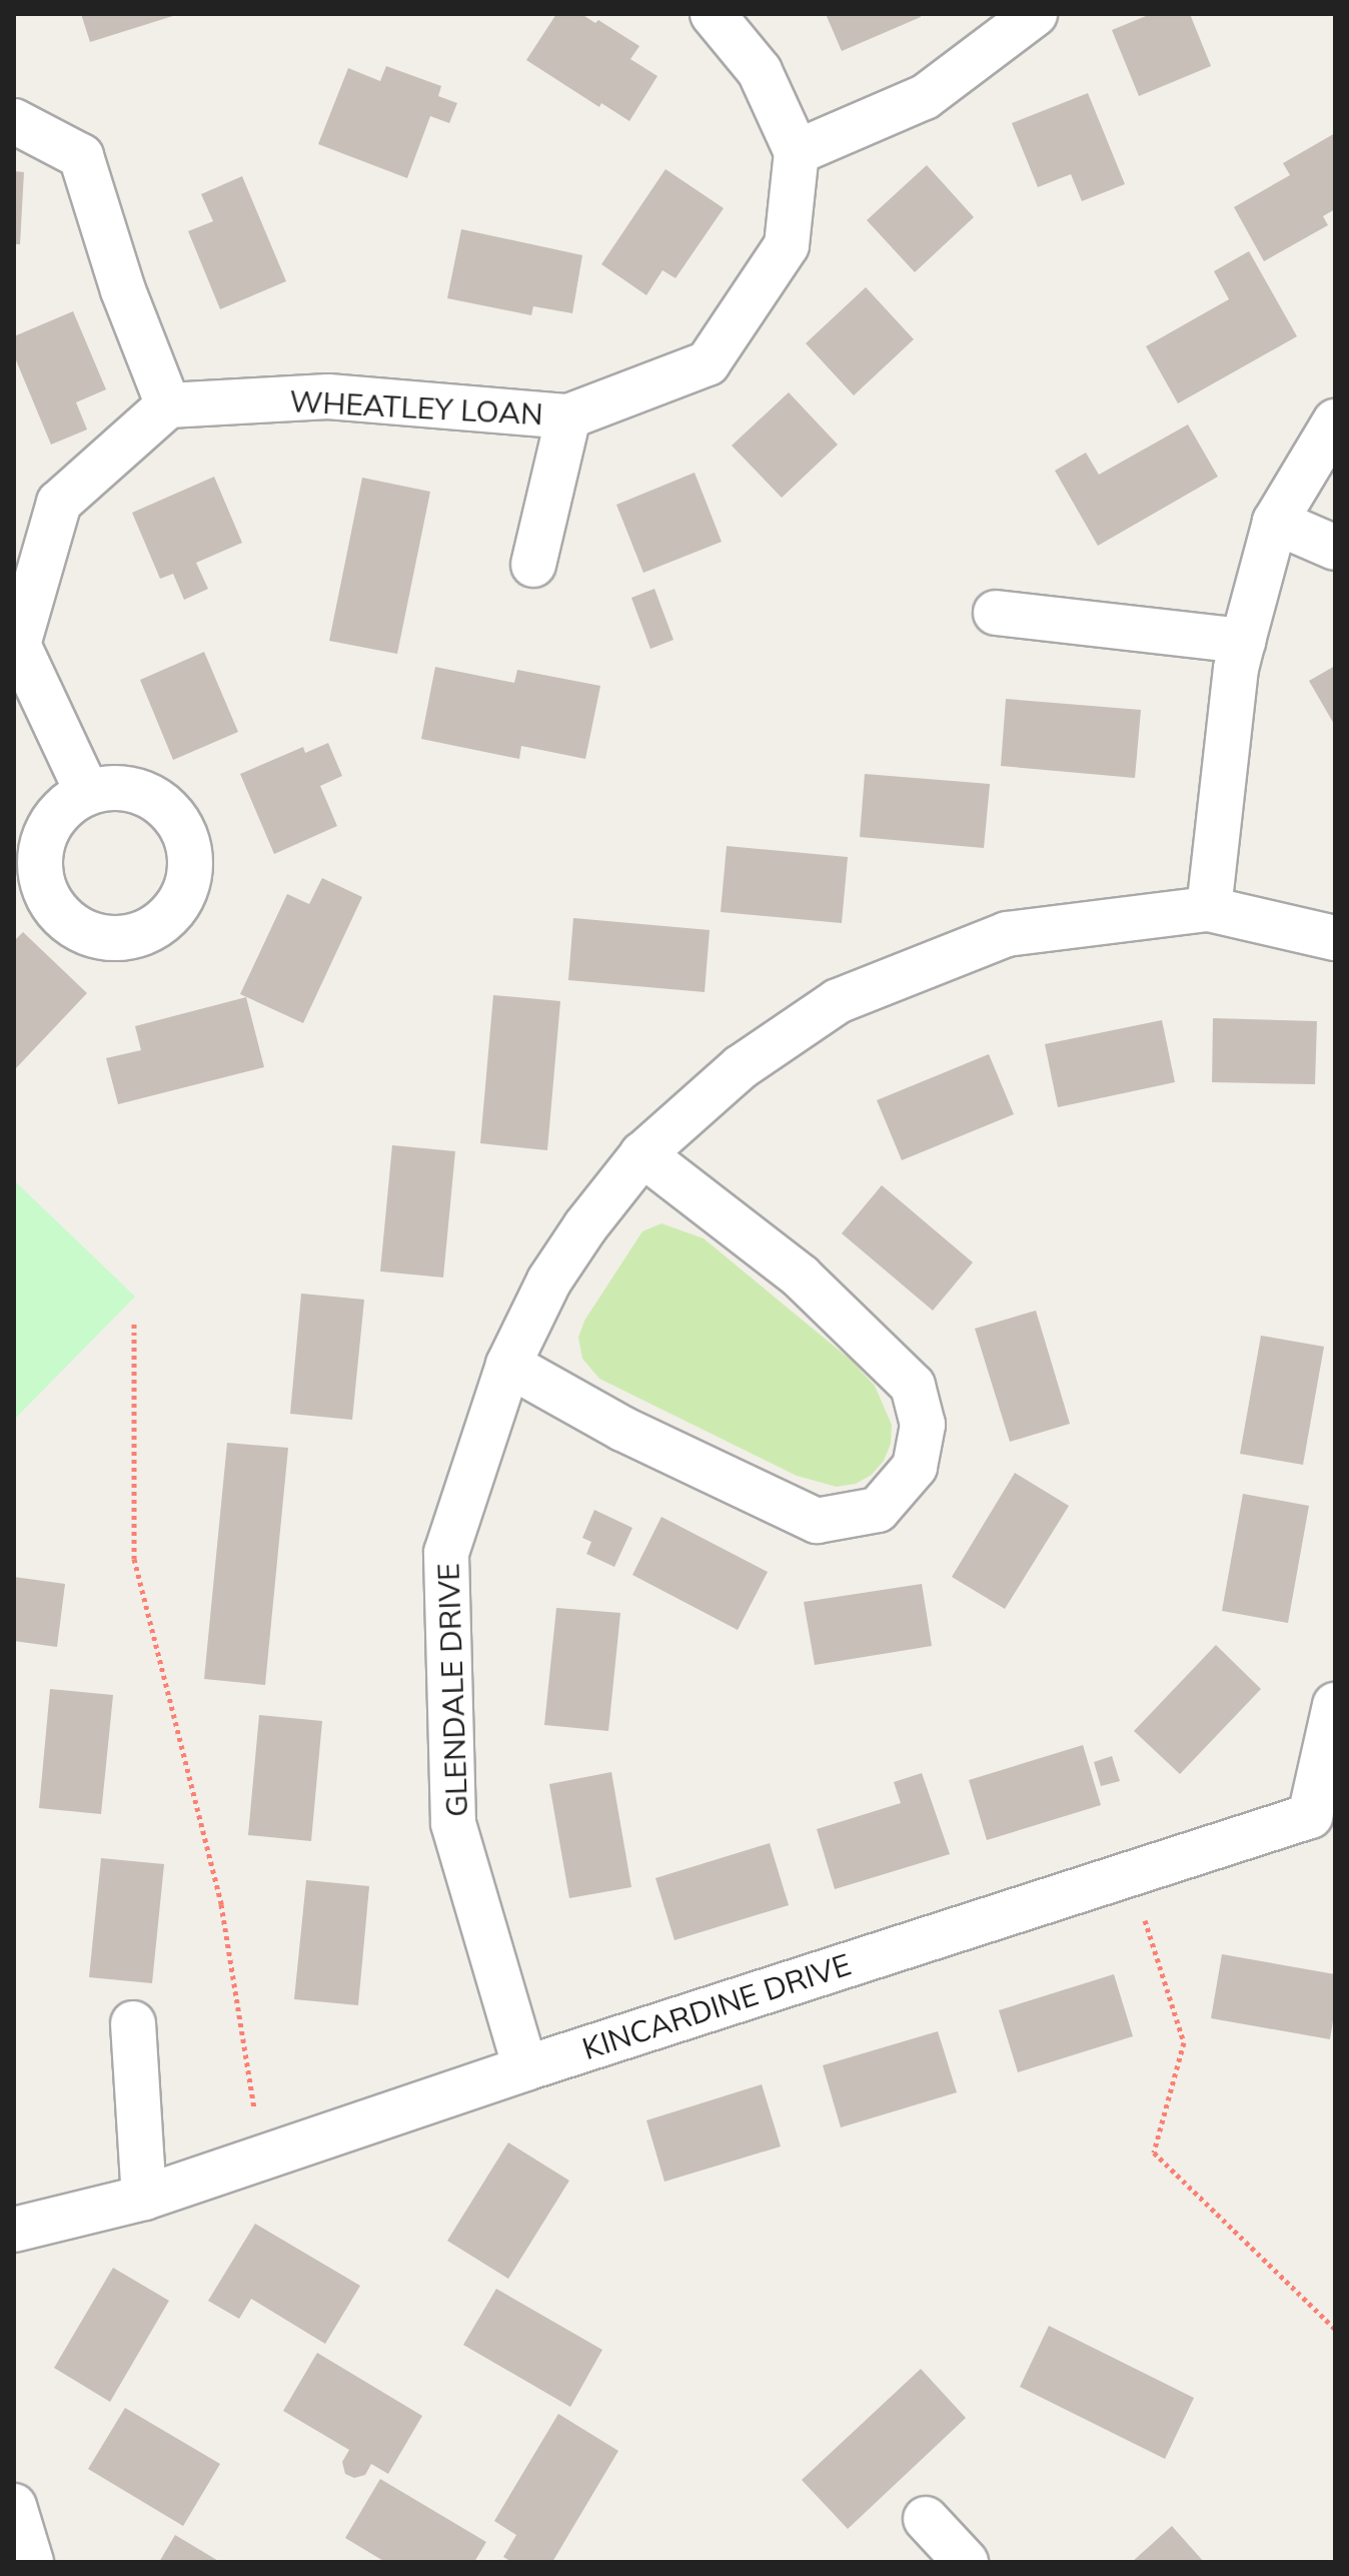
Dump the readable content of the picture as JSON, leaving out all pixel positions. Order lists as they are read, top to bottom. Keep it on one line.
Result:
{"streets":{"street":["WHEATLEY LOAN","GLENDALE DRIVE","KINCARDINE DRIVE"]},"crossings":[["GLENDALE DRIVE","KINCARDINE DRIVE"]]}
